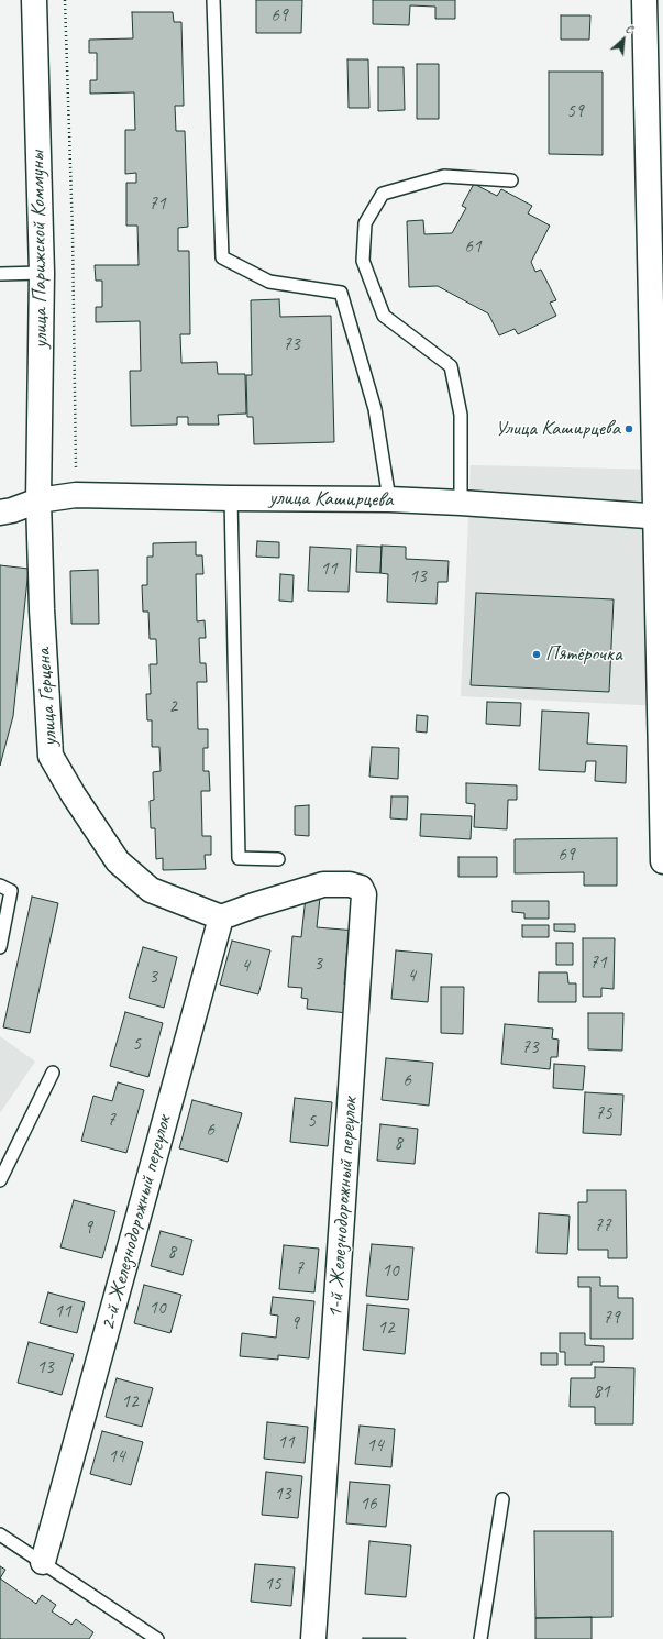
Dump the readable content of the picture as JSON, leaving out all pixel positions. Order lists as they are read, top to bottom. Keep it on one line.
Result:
{"streets":{"street":["улица Парижской Коммуны","улица Каширцева","улица Герцена","1-й Железнодорожный переулок","2-й Железнодорожный переулок"]},"crossings":[["улица Парижской Коммуны","улица Каширцева"],["улица Парижской Коммуны","улица Герцена"],["улица Каширцева","улица Герцена"],["улица Герцена","1-й Железнодорожный переулок"],["улица Герцена","2-й Железнодорожный переулок"],["1-й Железнодорожный переулок","2-й Железнодорожный переулок"]],"places":["Улица Каширцева","Пятёрочка"],"house_numbers":["69","59","71","61","73","11","13","2","69","71","3","4","4","3","5","73","6","75","7","5","6","8","77","9","8","7","10","10","11","79","9","12","13","81","12","11","14","14","13","16","15"],"north":"top right"}
